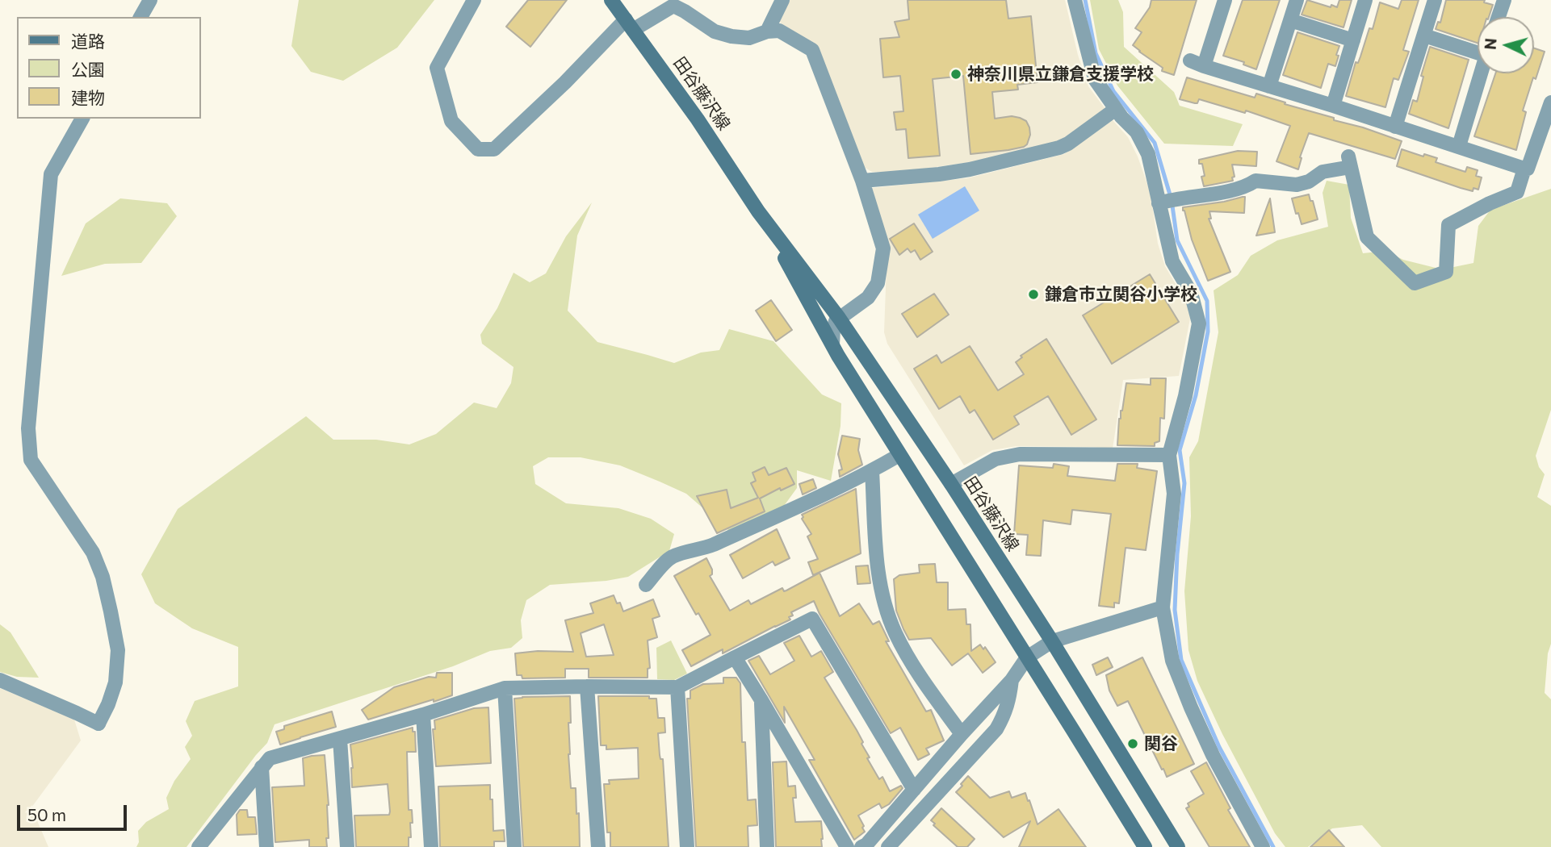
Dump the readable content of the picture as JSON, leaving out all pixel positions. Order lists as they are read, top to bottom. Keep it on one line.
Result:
{"streets":{"main road":["田谷藤沢線"]},"places":["神奈川県立鎌倉支援学校","鎌倉市立関谷小学校","関谷"],"legend":["道路","公園","建物"],"scale_bar":"50 m","north":"left"}
